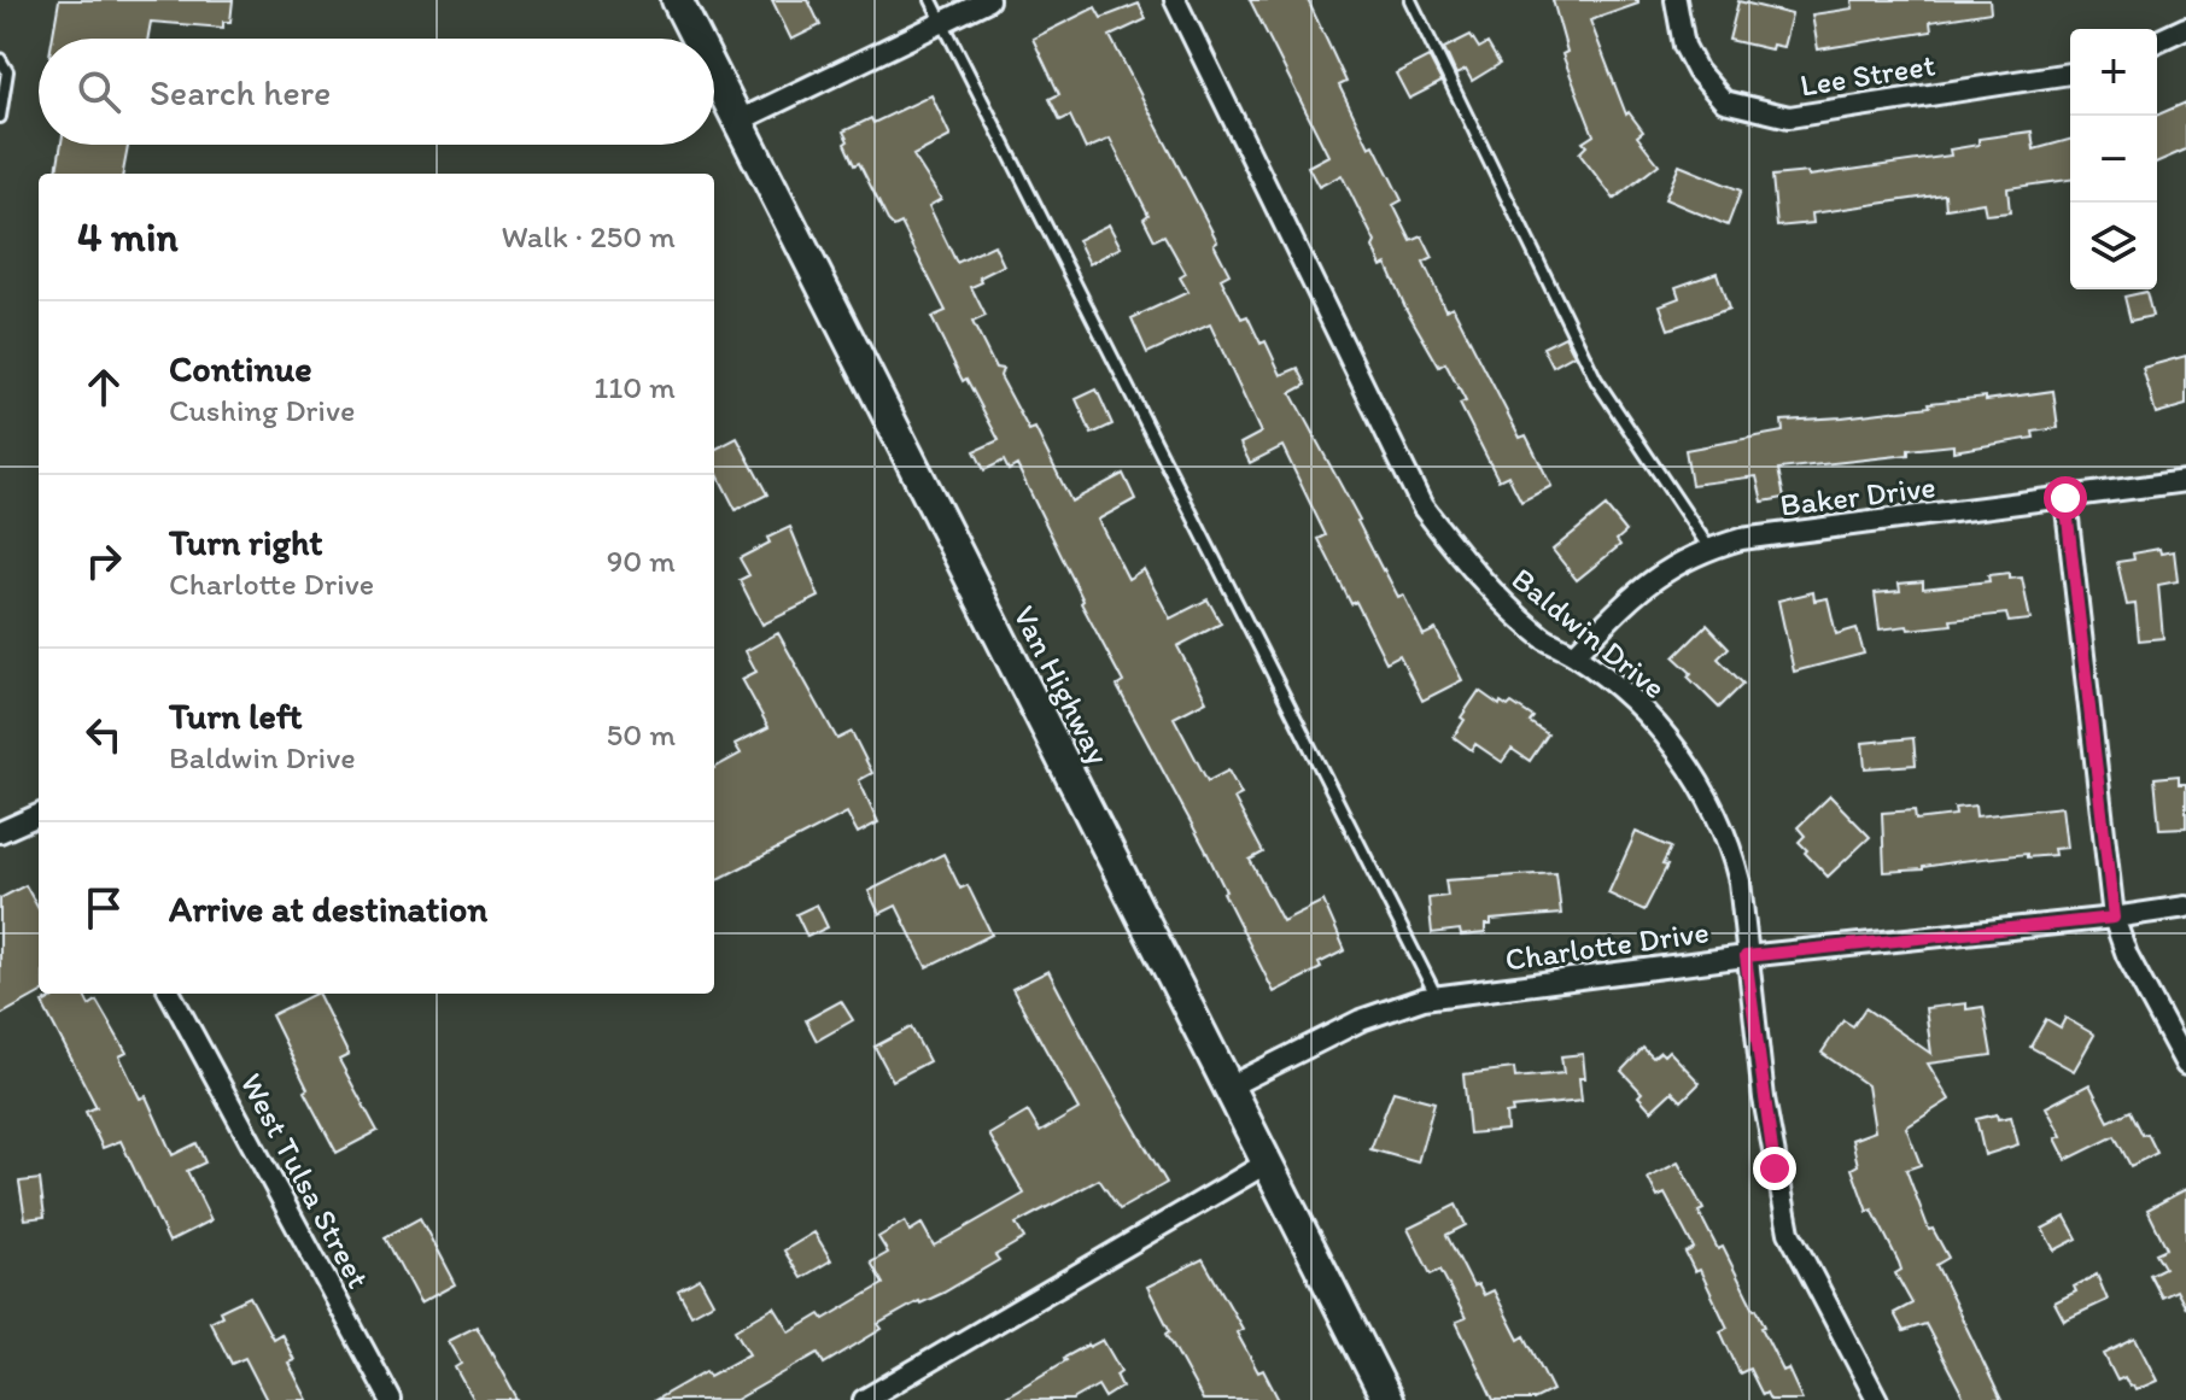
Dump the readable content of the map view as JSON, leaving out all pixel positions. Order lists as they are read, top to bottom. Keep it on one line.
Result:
{"streets":{"main road":["Van Highway"],"street":["Lee Street","Baker Drive","Baldwin Drive","Charlotte Drive","West Tulsa Street"]},"crossings":[["Baker Drive","Baldwin Drive"],["Baldwin Drive","Charlotte Drive"],["Van Highway","Charlotte Drive"]],"page":{"map_buttons":["+","−"],"search":"Search here","heading":["4 min","Walk · 250 m"],"list":[["Continue","Cushing Drive","110 m"],["Turn right","Charlotte Drive","90 m"],["Turn left","Baldwin Drive","50 m"],"Arrive at destination"]}}
